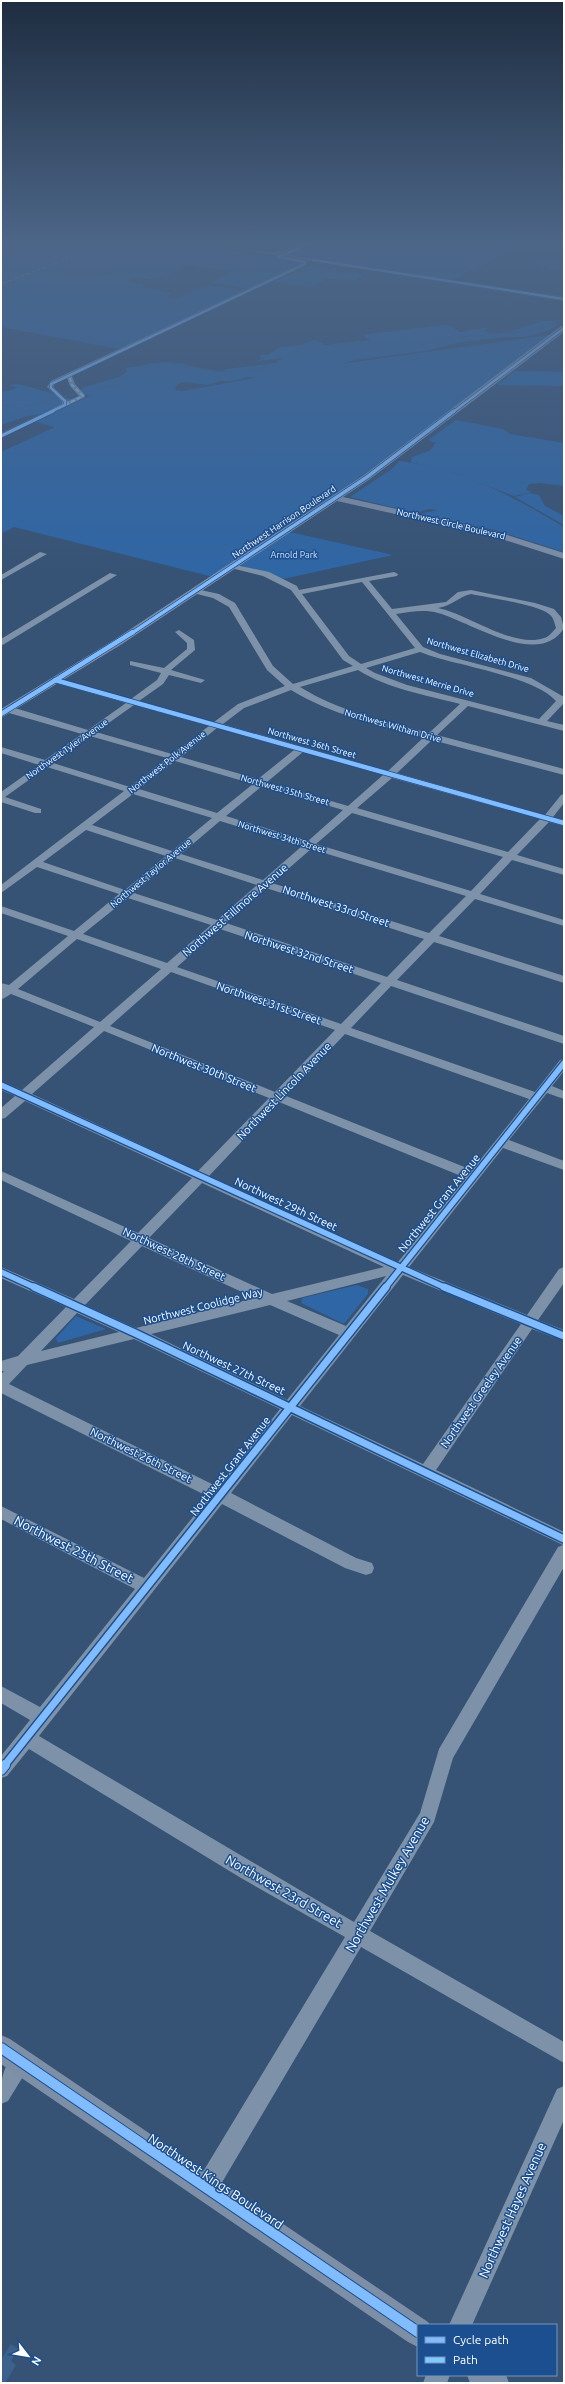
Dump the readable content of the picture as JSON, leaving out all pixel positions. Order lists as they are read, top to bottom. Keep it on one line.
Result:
{"streets":{"main road":["Northwest Harrison Boulevard","Northwest Circle Boulevard","Northwest Kings Boulevard"],"street":["Northwest Elizabeth Drive","Northwest Merrie Drive","Northwest Witham Drive","Northwest 36th Street","Northwest Tyler Avenue","Northwest Polk Avenue","Northwest 35th Street","Northwest 34th Street","Northwest Taylor Avenue","Northwest 33rd Street","Northwest Fillmore Avenue","Northwest 32nd Street","Northwest 31st Street","Northwest 30th Street","Northwest Lincoln Avenue","Northwest Grant Avenue","Northwest 29th Street","Northwest 28th Street","Northwest Coolidge Way","Northwest 27th Street","Northwest Greeley Avenue","Northwest 26th Street","Northwest 25th Street","Northwest Mulkey Avenue","Northwest 23rd Street","Northwest Hayes Avenue"]},"crossings":[["Northwest Harrison Boulevard","Northwest Circle Boulevard"],["Northwest Harrison Boulevard","Northwest Merrie Drive"],["Northwest Harrison Boulevard","Northwest Witham Drive"],["Northwest Harrison Boulevard","Northwest 36th Street"],["Northwest Harrison Boulevard","Northwest 35th Street"],["Northwest Elizabeth Drive","Northwest Merrie Drive"],["Northwest Elizabeth Drive","Northwest Polk Avenue"],["Northwest Merrie Drive","Northwest Polk Avenue"],["Northwest Merrie Drive","Northwest Fillmore Avenue"],["Northwest Witham Drive","Northwest Polk Avenue"],["Northwest Witham Drive","Northwest Fillmore Avenue"],["Northwest 36th Street","Northwest Tyler Avenue"],["Northwest 36th Street","Northwest Polk Avenue"],["Northwest 36th Street","Northwest Taylor Avenue"],["Northwest 36th Street","Northwest Fillmore Avenue"],["Northwest 36th Street","Northwest Lincoln Avenue"],["Northwest Tyler Avenue","Northwest 35th Street"],["Northwest Tyler Avenue","Northwest 34th Street"],["Northwest Polk Avenue","Northwest 35th Street"],["Northwest Polk Avenue","Northwest 34th Street"],["Northwest Polk Avenue","Northwest 33rd Street"],["Northwest Polk Avenue","Northwest 32nd Street"],["Northwest 35th Street","Northwest Taylor Avenue"],["Northwest 35th Street","Northwest Fillmore Avenue"],["Northwest 35th Street","Northwest Lincoln Avenue"],["Northwest 34th Street","Northwest Taylor Avenue"],["Northwest 34th Street","Northwest Fillmore Avenue"],["Northwest 34th Street","Northwest Lincoln Avenue"],["Northwest Taylor Avenue","Northwest 33rd Street"],["Northwest Taylor Avenue","Northwest 32nd Street"],["Northwest Taylor Avenue","Northwest 31st Street"],["Northwest Taylor Avenue","Northwest 30th Street"],["Northwest 33rd Street","Northwest Fillmore Avenue"],["Northwest 33rd Street","Northwest Lincoln Avenue"],["Northwest Fillmore Avenue","Northwest 32nd Street"],["Northwest Fillmore Avenue","Northwest 31st Street"],["Northwest Fillmore Avenue","Northwest 30th Street"],["Northwest Fillmore Avenue","Northwest 29th Street"],["Northwest 32nd Street","Northwest Lincoln Avenue"],["Northwest 31st Street","Northwest Lincoln Avenue"],["Northwest 31st Street","Northwest Grant Avenue"],["Northwest 30th Street","Northwest Lincoln Avenue"],["Northwest 30th Street","Northwest Grant Avenue"],["Northwest Lincoln Avenue","Northwest 29th Street"],["Northwest Lincoln Avenue","Northwest 28th Street"],["Northwest Lincoln Avenue","Northwest Coolidge Way"],["Northwest Lincoln Avenue","Northwest 27th Street"],["Northwest Lincoln Avenue","Northwest 26th Street"],["Northwest Grant Avenue","Northwest 29th Street"],["Northwest Grant Avenue","Northwest 28th Street"],["Northwest Grant Avenue","Northwest Coolidge Way"],["Northwest Grant Avenue","Northwest 27th Street"],["Northwest Grant Avenue","Northwest 26th Street"],["Northwest Grant Avenue","Northwest 25th Street"],["Northwest Grant Avenue","Northwest 23rd Street"],["Northwest 29th Street","Northwest Coolidge Way"],["Northwest 29th Street","Northwest Greeley Avenue"],["Northwest 28th Street","Northwest Coolidge Way"],["Northwest Coolidge Way","Northwest 27th Street"],["Northwest 27th Street","Northwest Greeley Avenue"],["Northwest Mulkey Avenue","Northwest 23rd Street"],["Northwest Mulkey Avenue","Northwest Kings Boulevard"]],"parks":["Arnold Park"],"legend":["Cycle path","Path"],"north":"bottom right"}
